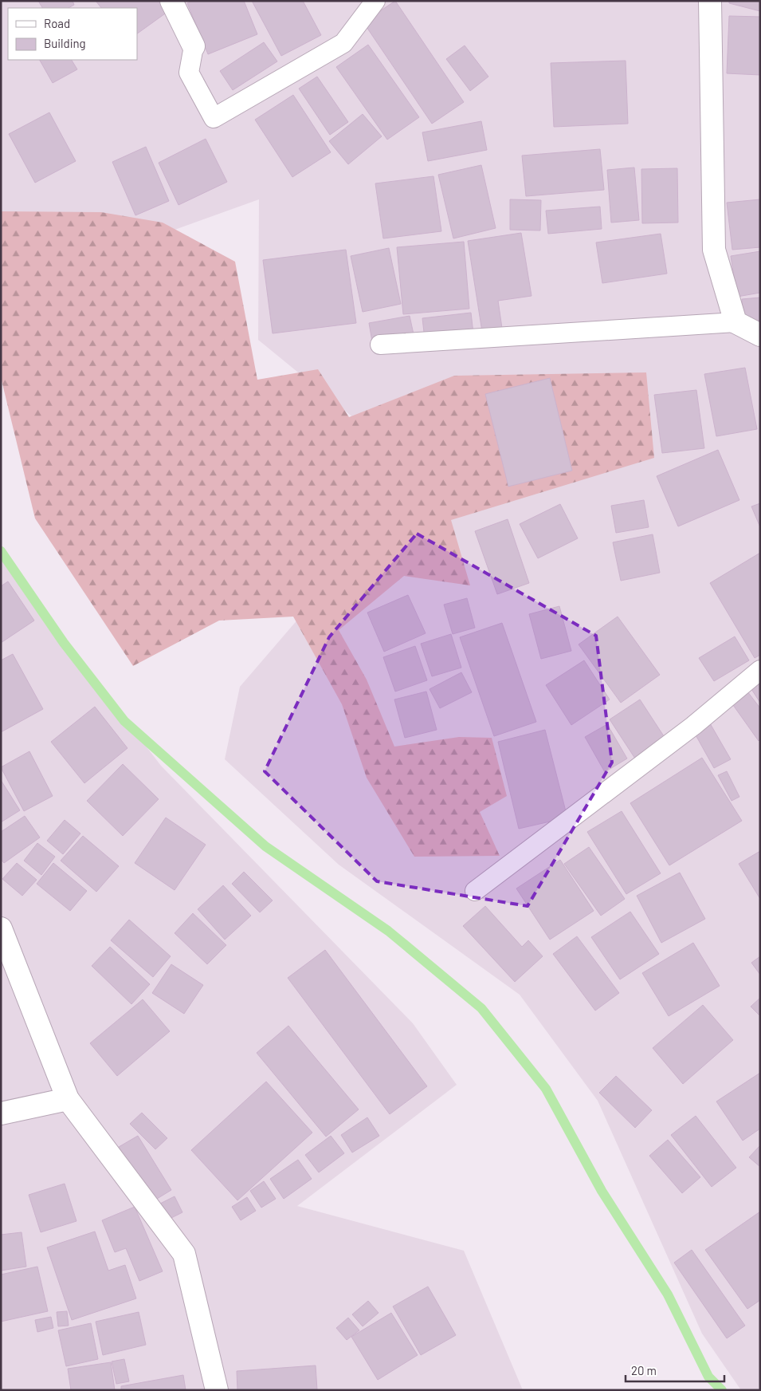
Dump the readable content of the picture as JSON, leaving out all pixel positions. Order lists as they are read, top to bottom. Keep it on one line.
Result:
{"legend":["Road","Building"],"scale_bar":"20 m"}
